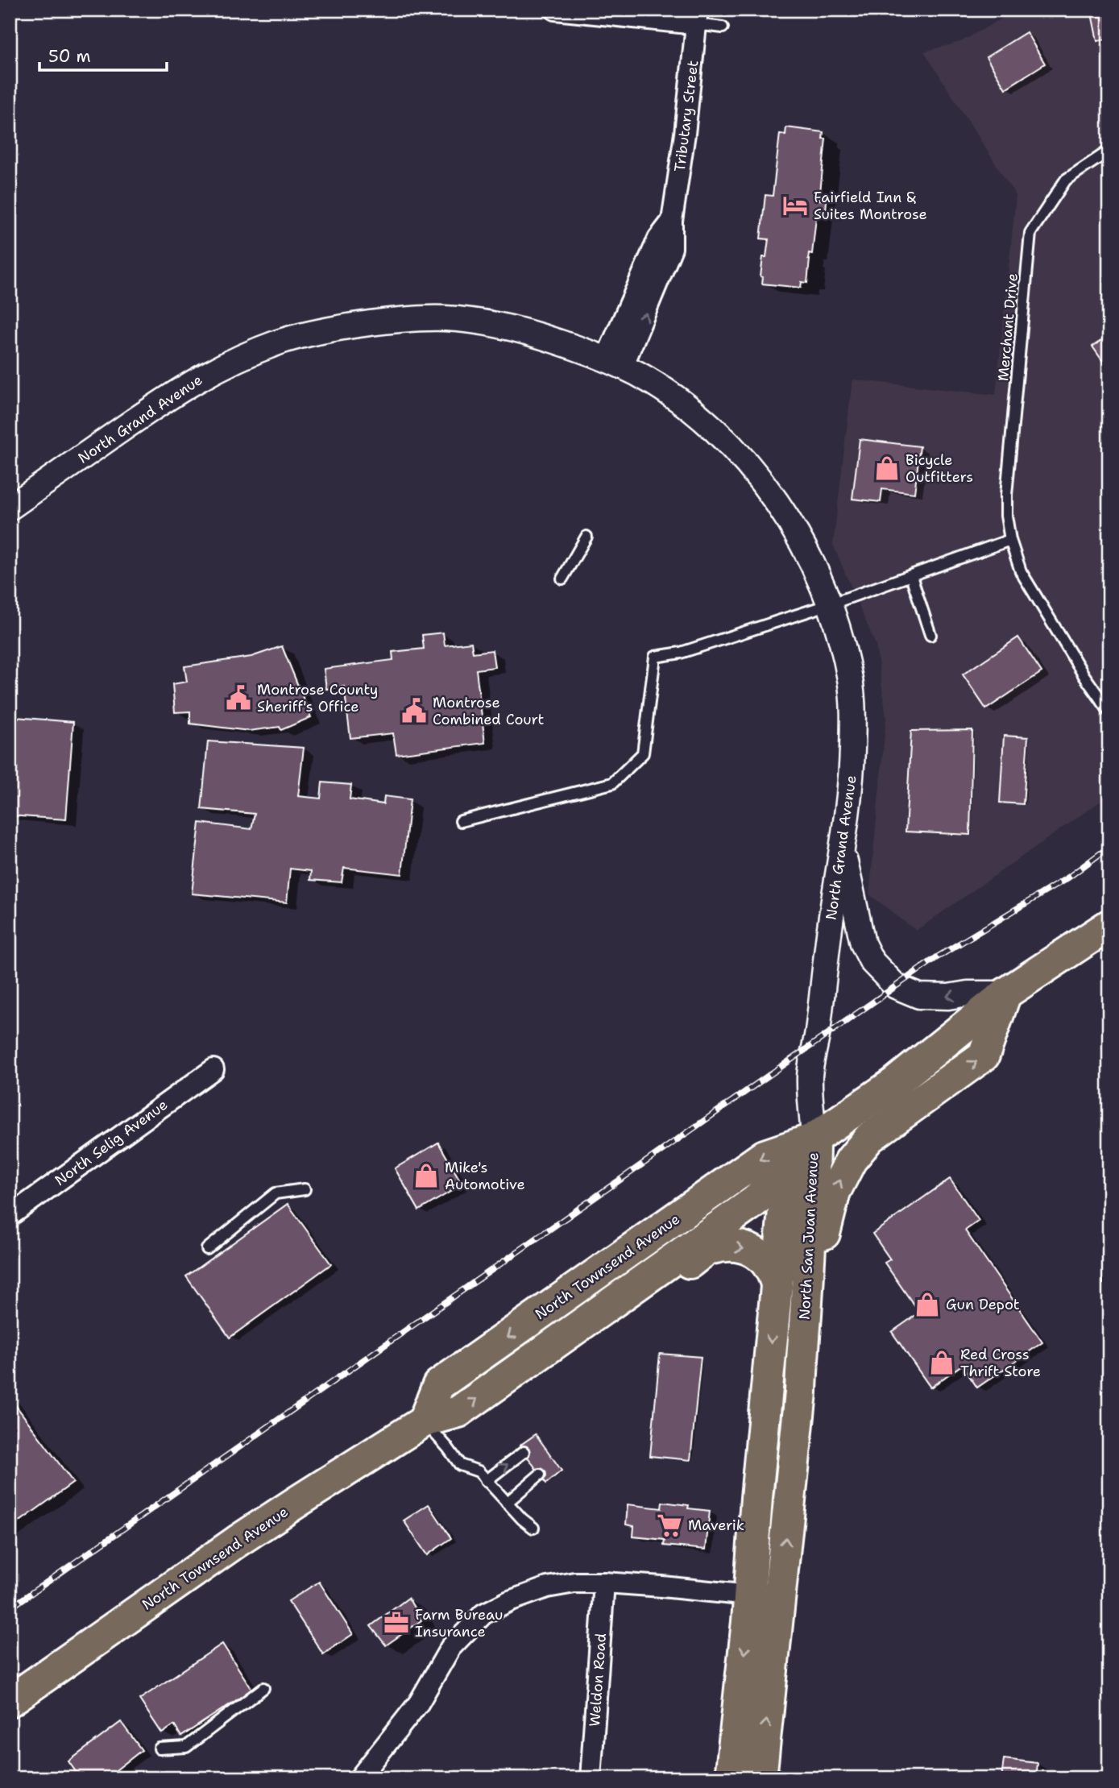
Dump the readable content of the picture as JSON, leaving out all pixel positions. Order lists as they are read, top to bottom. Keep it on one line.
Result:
{"streets":{"highway":["North San Juan Avenue","North Townsend Avenue"],"street":["Tributary Street","North Grand Avenue","North Selig Avenue","Weldon Road"],"lane":["Merchant Drive"]},"crossings":[["Tributary Street","North Grand Avenue"],["North Grand Avenue","North San Juan Avenue"],["North Grand Avenue","North Townsend Avenue"],["North San Juan Avenue","North Townsend Avenue"]],"places":{"hotel":["Fairfield Inn & Suites Montrose"],"shop":["Bicycle Outfitters","Mike's Automotive","Gun Depot","Red Cross Thrift Store"],"public building":["Montrose County Sheriff's Office","Montrose Combined Court"],"supermarket":["Maverik"],"office":["Farm Bureau Insurance"]},"scale_bar":"50 m"}
